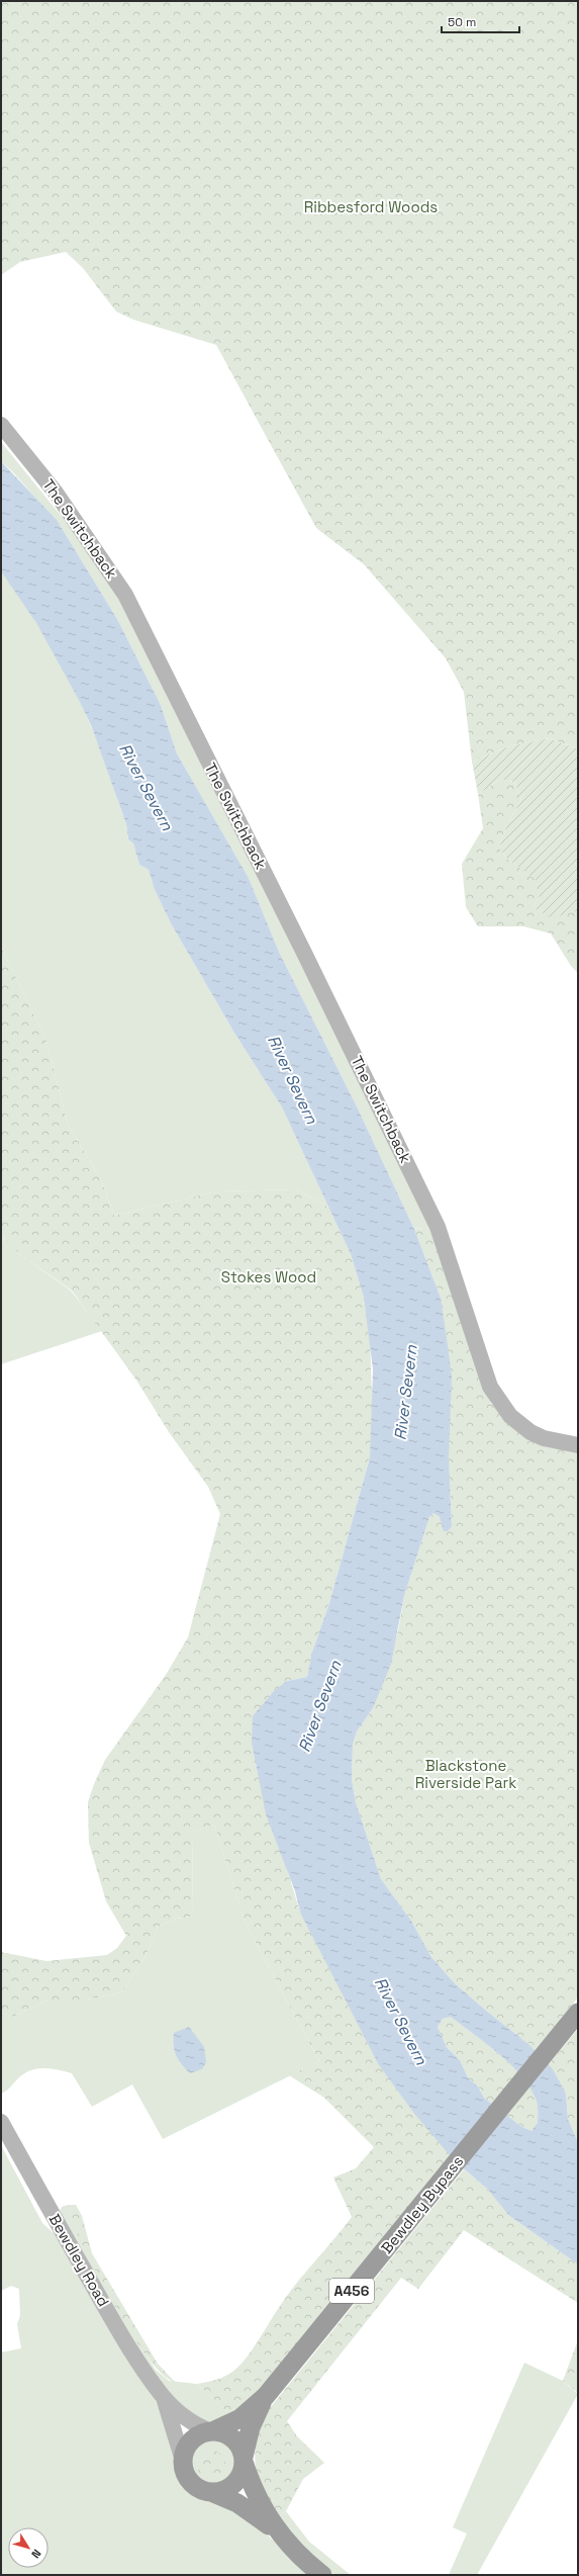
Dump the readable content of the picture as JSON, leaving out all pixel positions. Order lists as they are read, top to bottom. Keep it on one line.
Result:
{"streets":{"highway":["Bewdley Bypass","A456"],"main road":["The Switchback","Bewdley Road"]},"crossings":[["Bewdley Bypass","Bewdley Road"],["Bewdley Bypass","A456"],["Bewdley Road","A456"]],"water":["River Severn"],"parks":["Ribbesford Woods","Stokes Wood","Blackstone Riverside Park"],"scale_bar":"50 m","north":"bottom right"}
